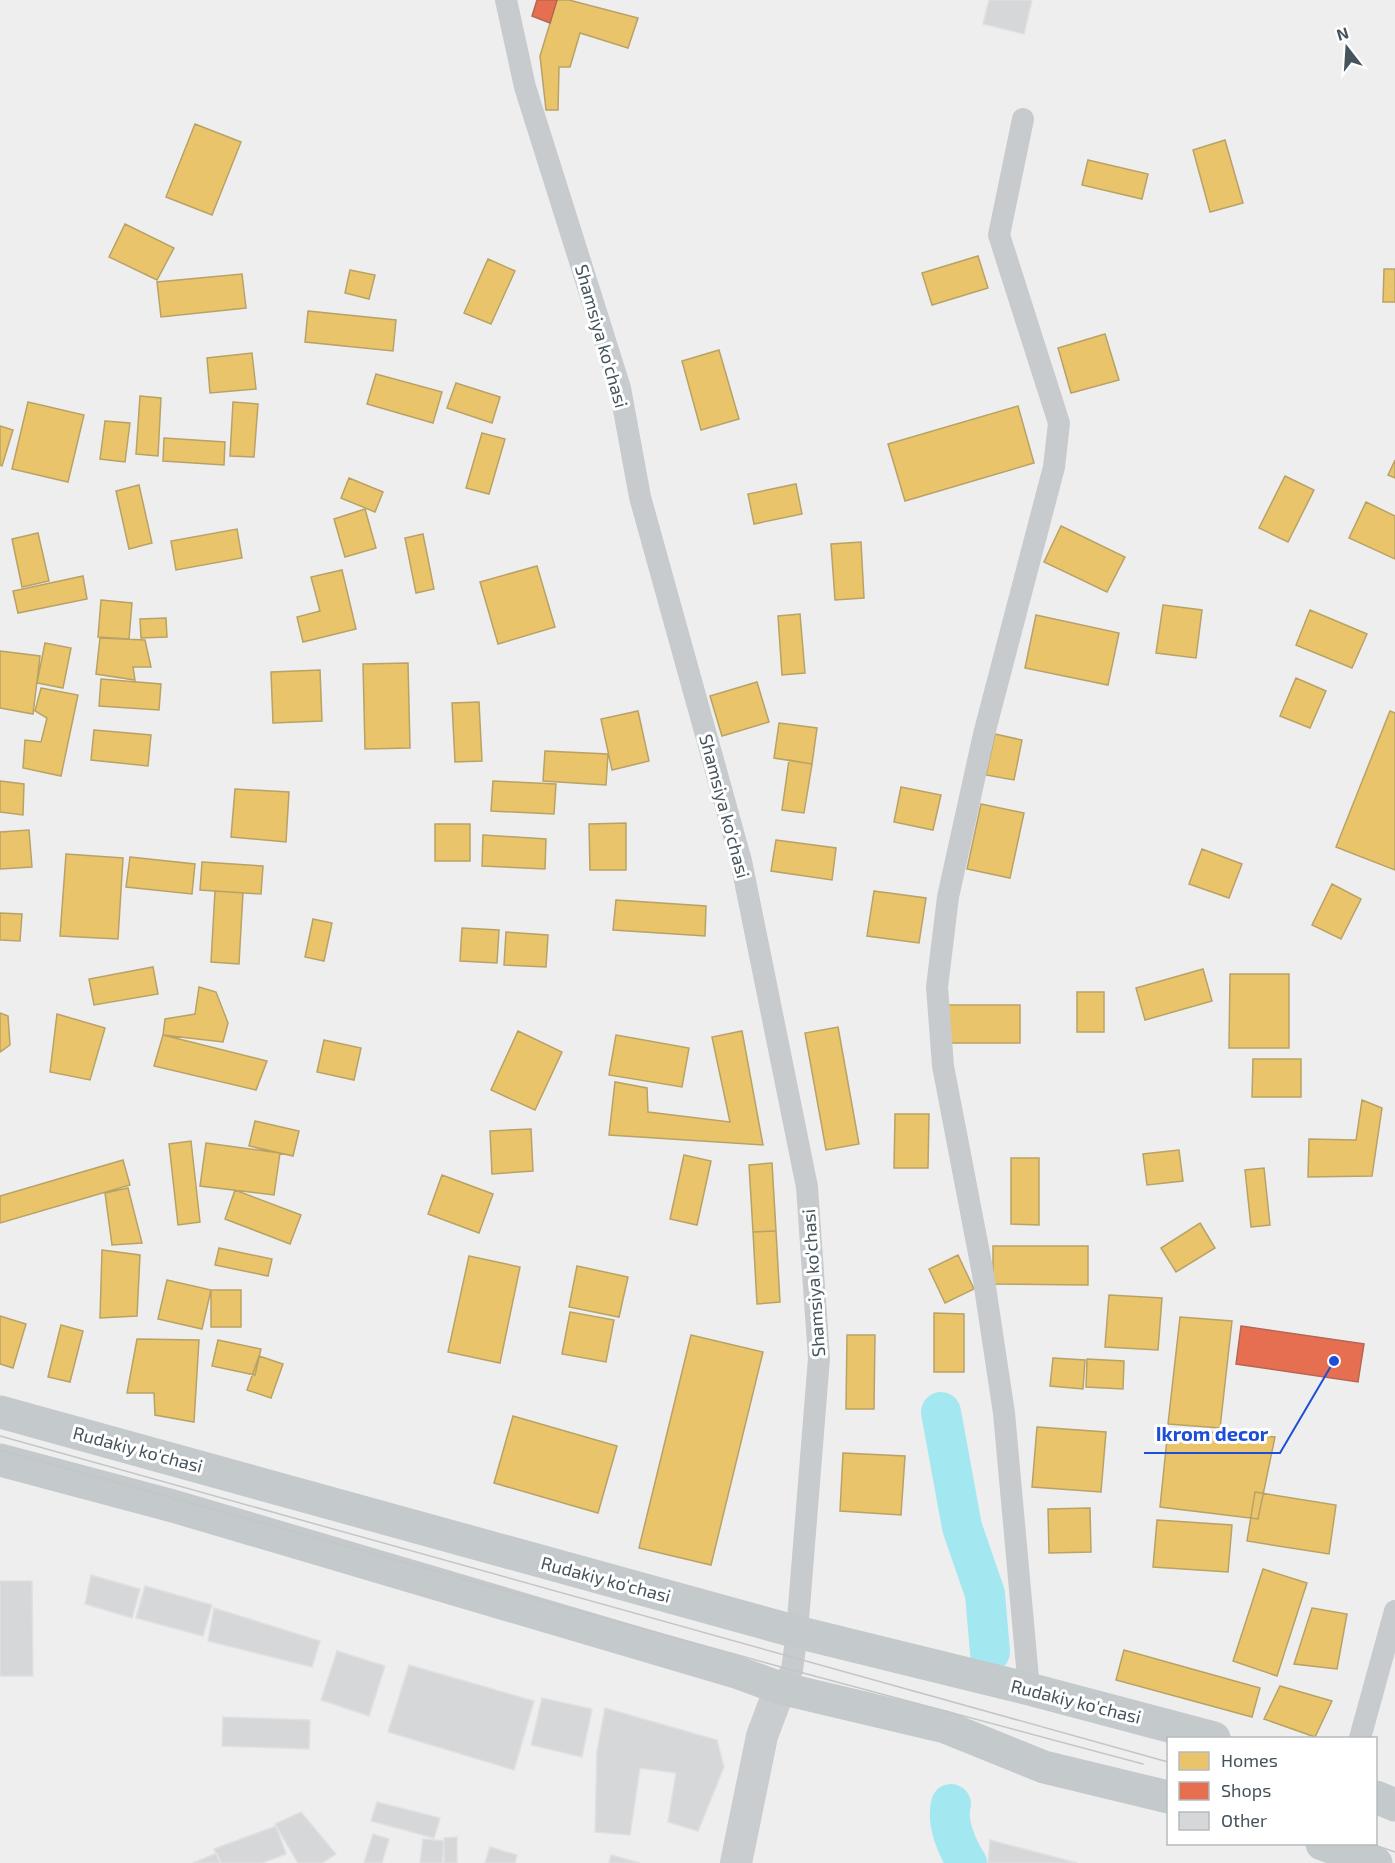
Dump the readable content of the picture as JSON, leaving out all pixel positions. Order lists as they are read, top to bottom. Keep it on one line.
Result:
{"streets":{"main road":["Rudakiy ko'chasi"],"street":["Shamsiya ko'chasi"]},"crossings":[["Shamsiya ko'chasi","Rudakiy ko'chasi"]],"places":["Ikrom decor"],"legend":["Homes","Shops","Other"],"north":"top"}
